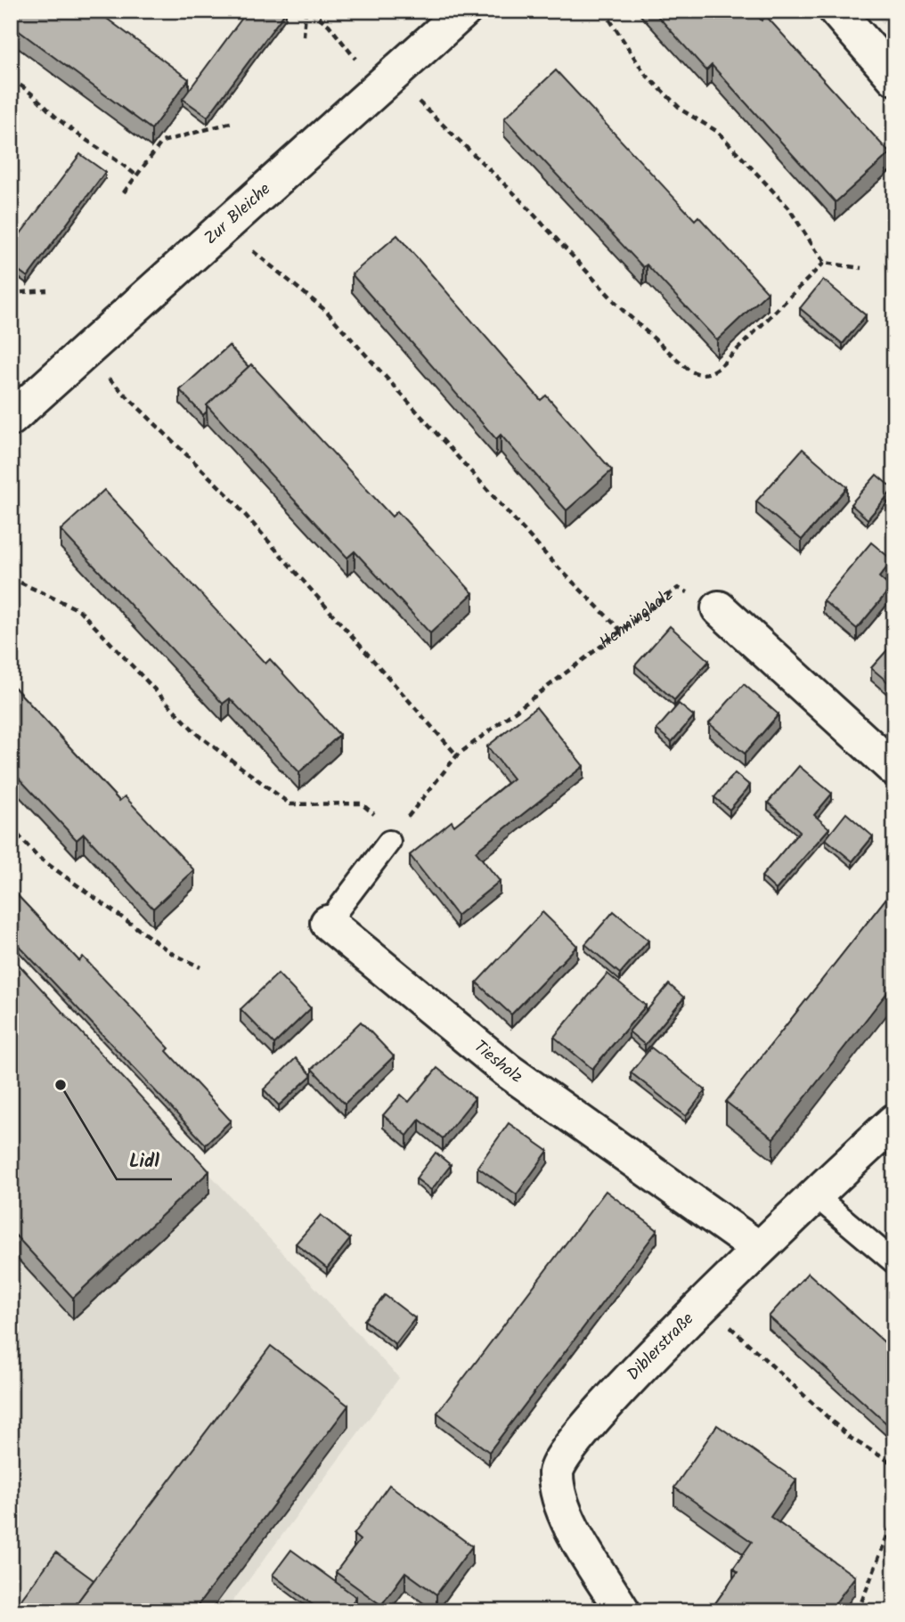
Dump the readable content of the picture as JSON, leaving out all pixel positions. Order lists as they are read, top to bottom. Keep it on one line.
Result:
{"streets":{"street":["Zur Bleiche","Tiesholz","Diblerstraße"],"path":["Henningholz"]},"crossings":[["Henningholz","Tiesholz"],["Tiesholz","Diblerstraße"]],"places":["Lidl"]}
